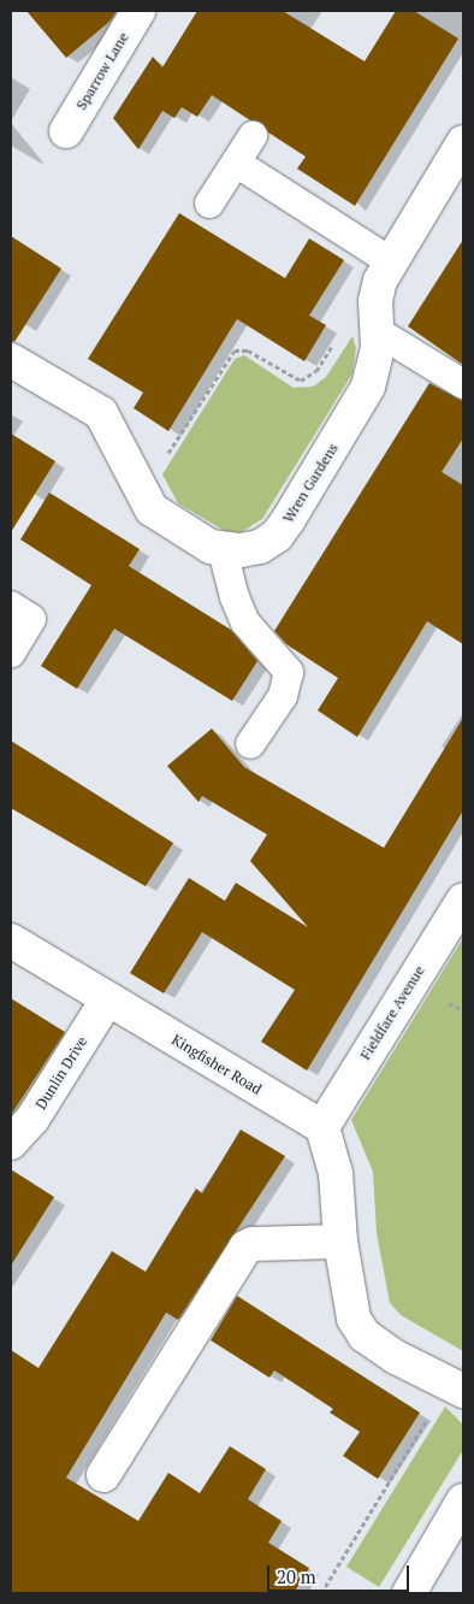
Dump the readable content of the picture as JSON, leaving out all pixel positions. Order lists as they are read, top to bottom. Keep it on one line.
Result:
{"streets":{"street":["Sparrow Lane","Wren Gardens","Fieldfare Avenue","Kingfisher Road","Dunlin Drive"]},"crossings":[["Fieldfare Avenue","Kingfisher Road"],["Kingfisher Road","Dunlin Drive"]],"scale_bar":"20 m"}
